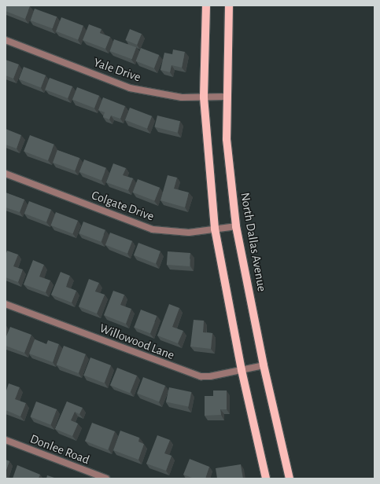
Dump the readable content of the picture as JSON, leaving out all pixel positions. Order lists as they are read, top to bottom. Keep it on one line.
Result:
{"streets":{"main road":["North Dallas Avenue"],"street":["Yale Drive","Colgate Drive","Willowood Lane","Donlee Road"]},"crossings":[["Yale Drive","North Dallas Avenue"],["Colgate Drive","North Dallas Avenue"],["North Dallas Avenue","Willowood Lane"]]}
